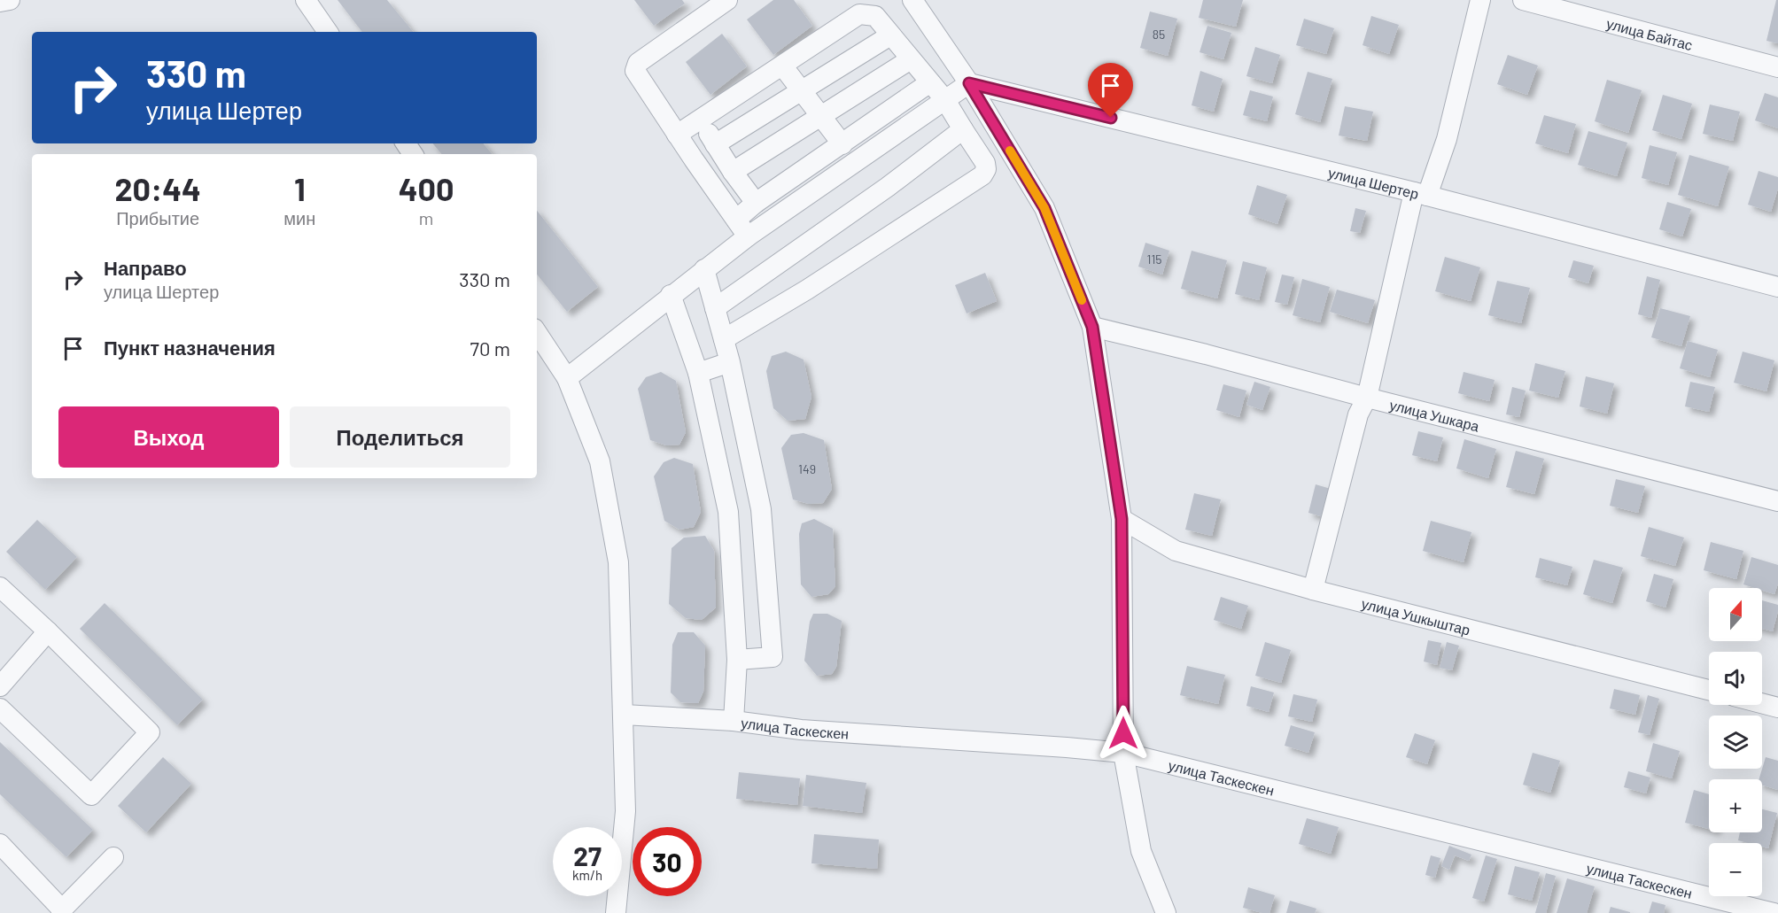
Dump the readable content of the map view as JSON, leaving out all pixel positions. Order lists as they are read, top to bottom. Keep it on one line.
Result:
{"streets":{"street":["улица Байтас","улица Шертер","улица Ушкара","улица Ушкыштар","улица Таскескен"]},"house_numbers":["85","115","149"],"north":"top","page":{"turn":["330 m","улица Шертер"],"eta":["20:44","Прибытие","1","мин","400","m"],"list":[{"name":"Направо","note":"улица Шертер","value":"330 m"},{"name":"Пункт назначения","value":"70 m"}],"buttons":["Выход","Поделиться"],"map_buttons":["+","−"],"speed":"27 km/h","limit":"30"}}
